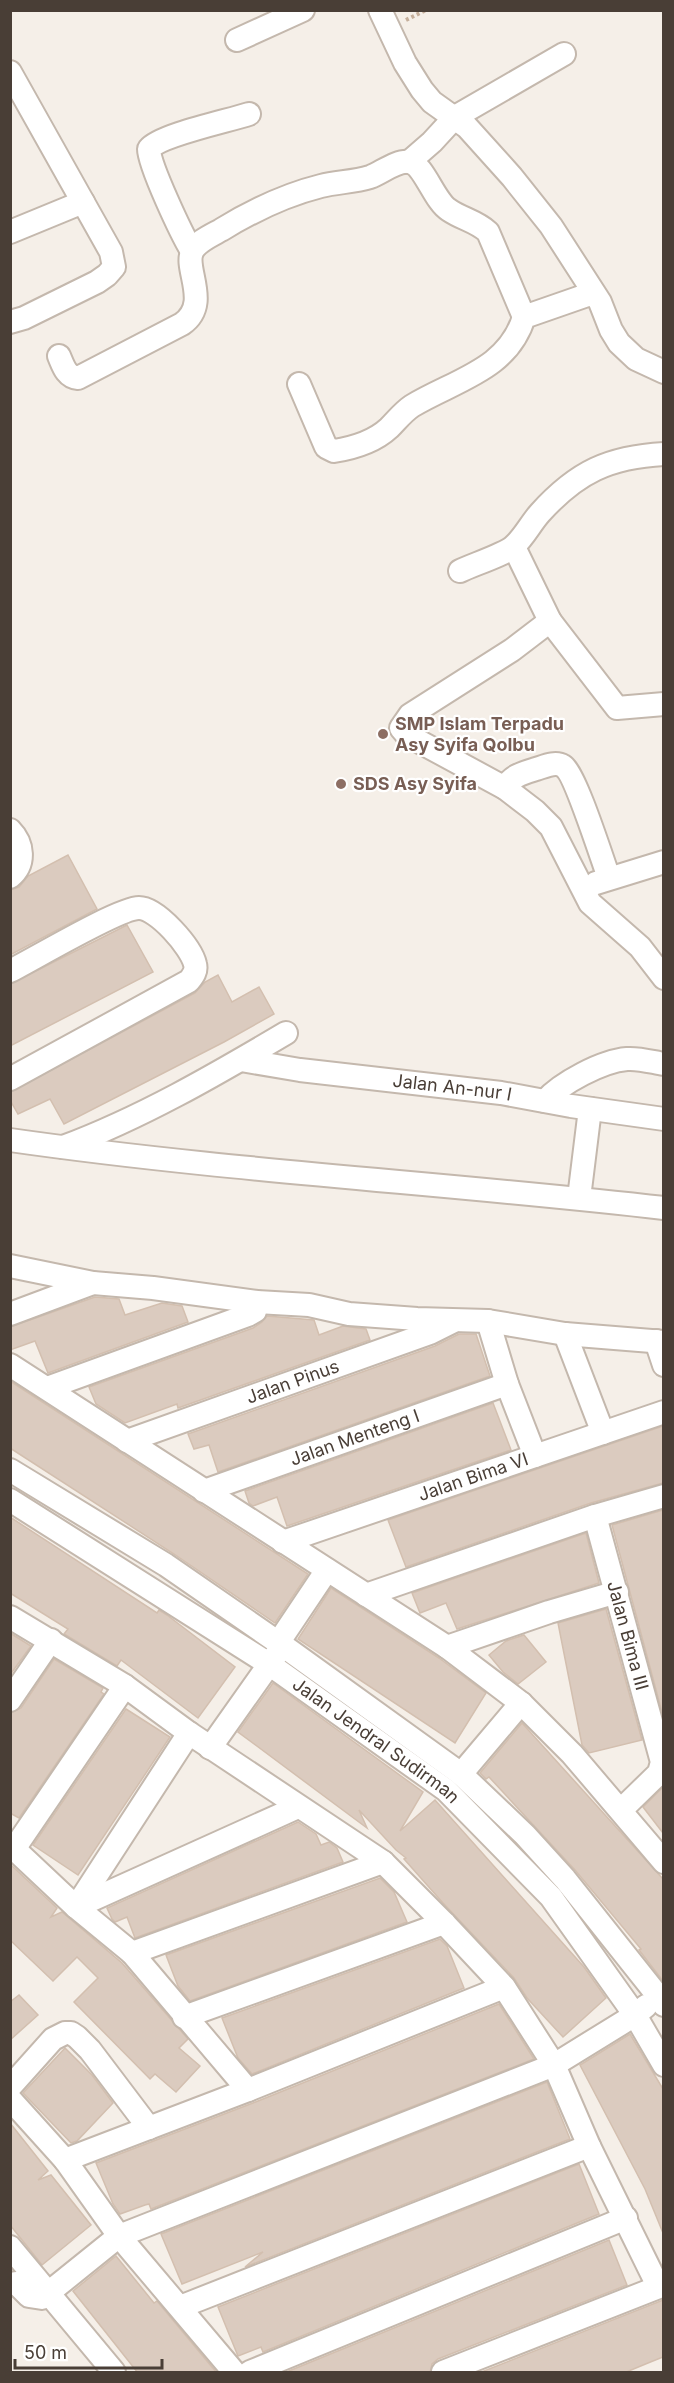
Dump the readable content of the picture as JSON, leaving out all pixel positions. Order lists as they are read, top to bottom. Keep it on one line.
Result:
{"streets":{"street":["Jalan An-nur I","Jalan Pinus","Jalan Menteng I","Jalan Bima VI","Jalan Bima III","Jalan Jendral Sudirman"]},"places":["SMP Islam Terpadu Asy Syifa Qolbu","SDS Asy Syifa"],"scale_bar":"50 m"}
